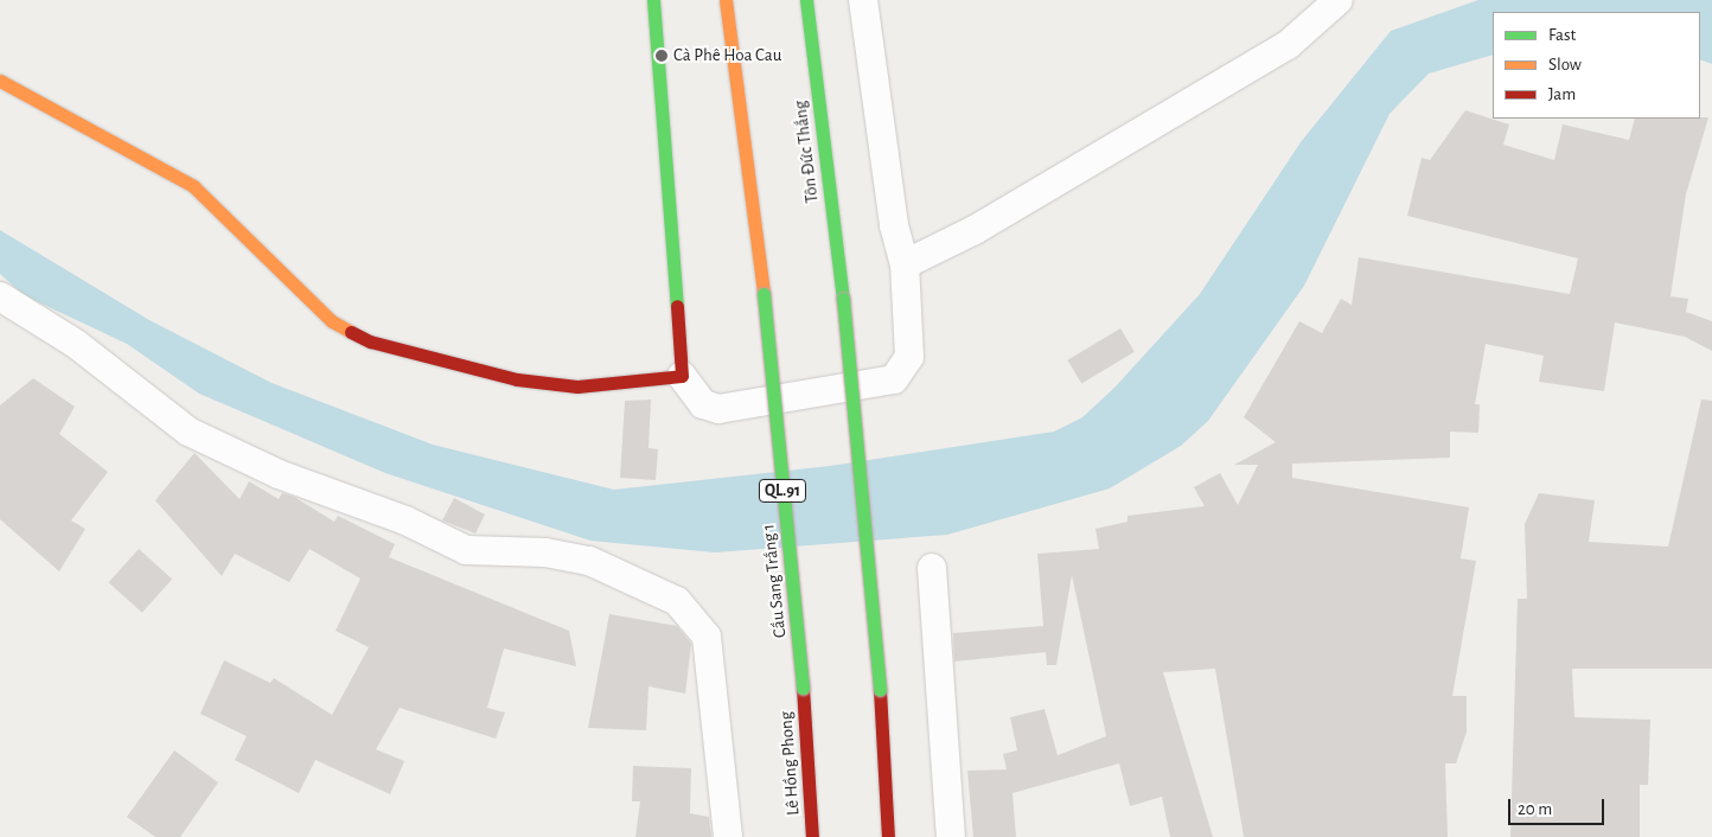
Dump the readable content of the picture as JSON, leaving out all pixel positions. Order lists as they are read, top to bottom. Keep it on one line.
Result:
{"streets":{"main road":["Tôn Đức Thắng","QL.91","Cầu Sang Trắng 1","Lê Hồng Phong"]},"crossings":[["Cầu Sang Trắng 1","Lê Hồng Phong"]],"places":["Cà Phê Hoa Cau"],"legend":["Fast","Slow","Jam"],"scale_bar":"20 m"}
